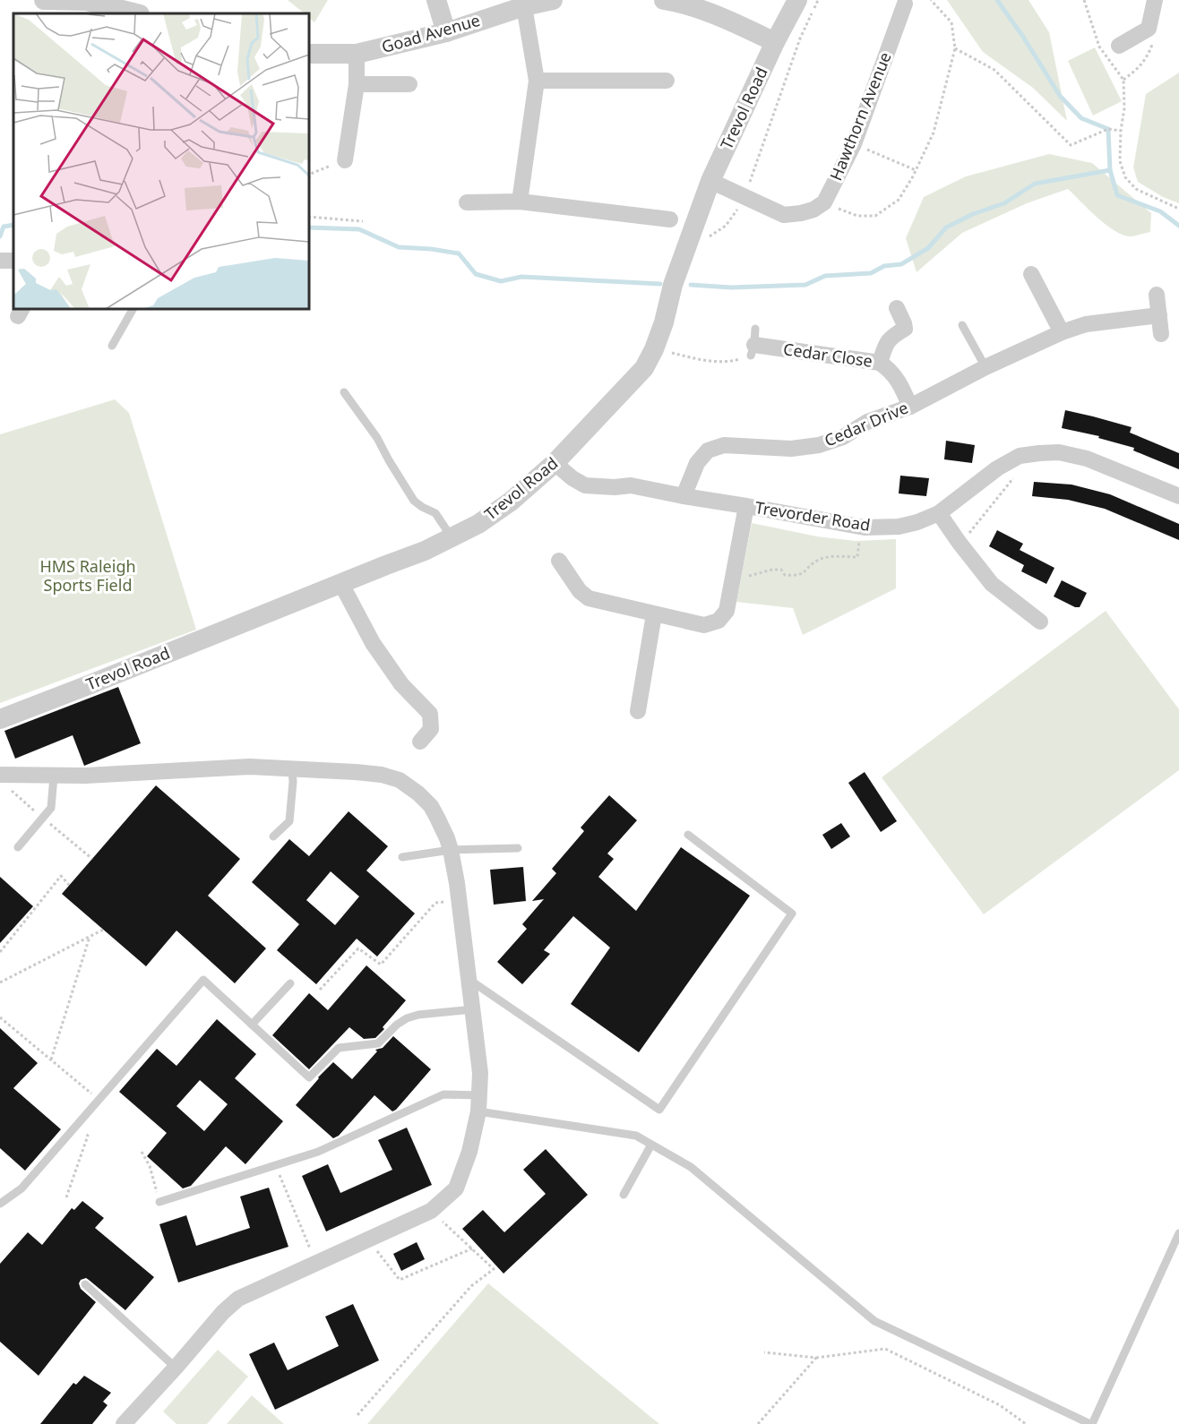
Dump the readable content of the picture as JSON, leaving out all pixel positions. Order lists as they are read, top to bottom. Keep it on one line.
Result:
{"streets":{"street":["Goad Avenue","Trevol Road","Hawthorn Avenue","Cedar Close","Cedar Drive","Trevorder Road"]},"crossings":[["Trevol Road","Trevorder Road"],["Cedar Close","Cedar Drive"],["Cedar Drive","Trevorder Road"]],"parks":["HMS Raleigh Sports Field"]}
